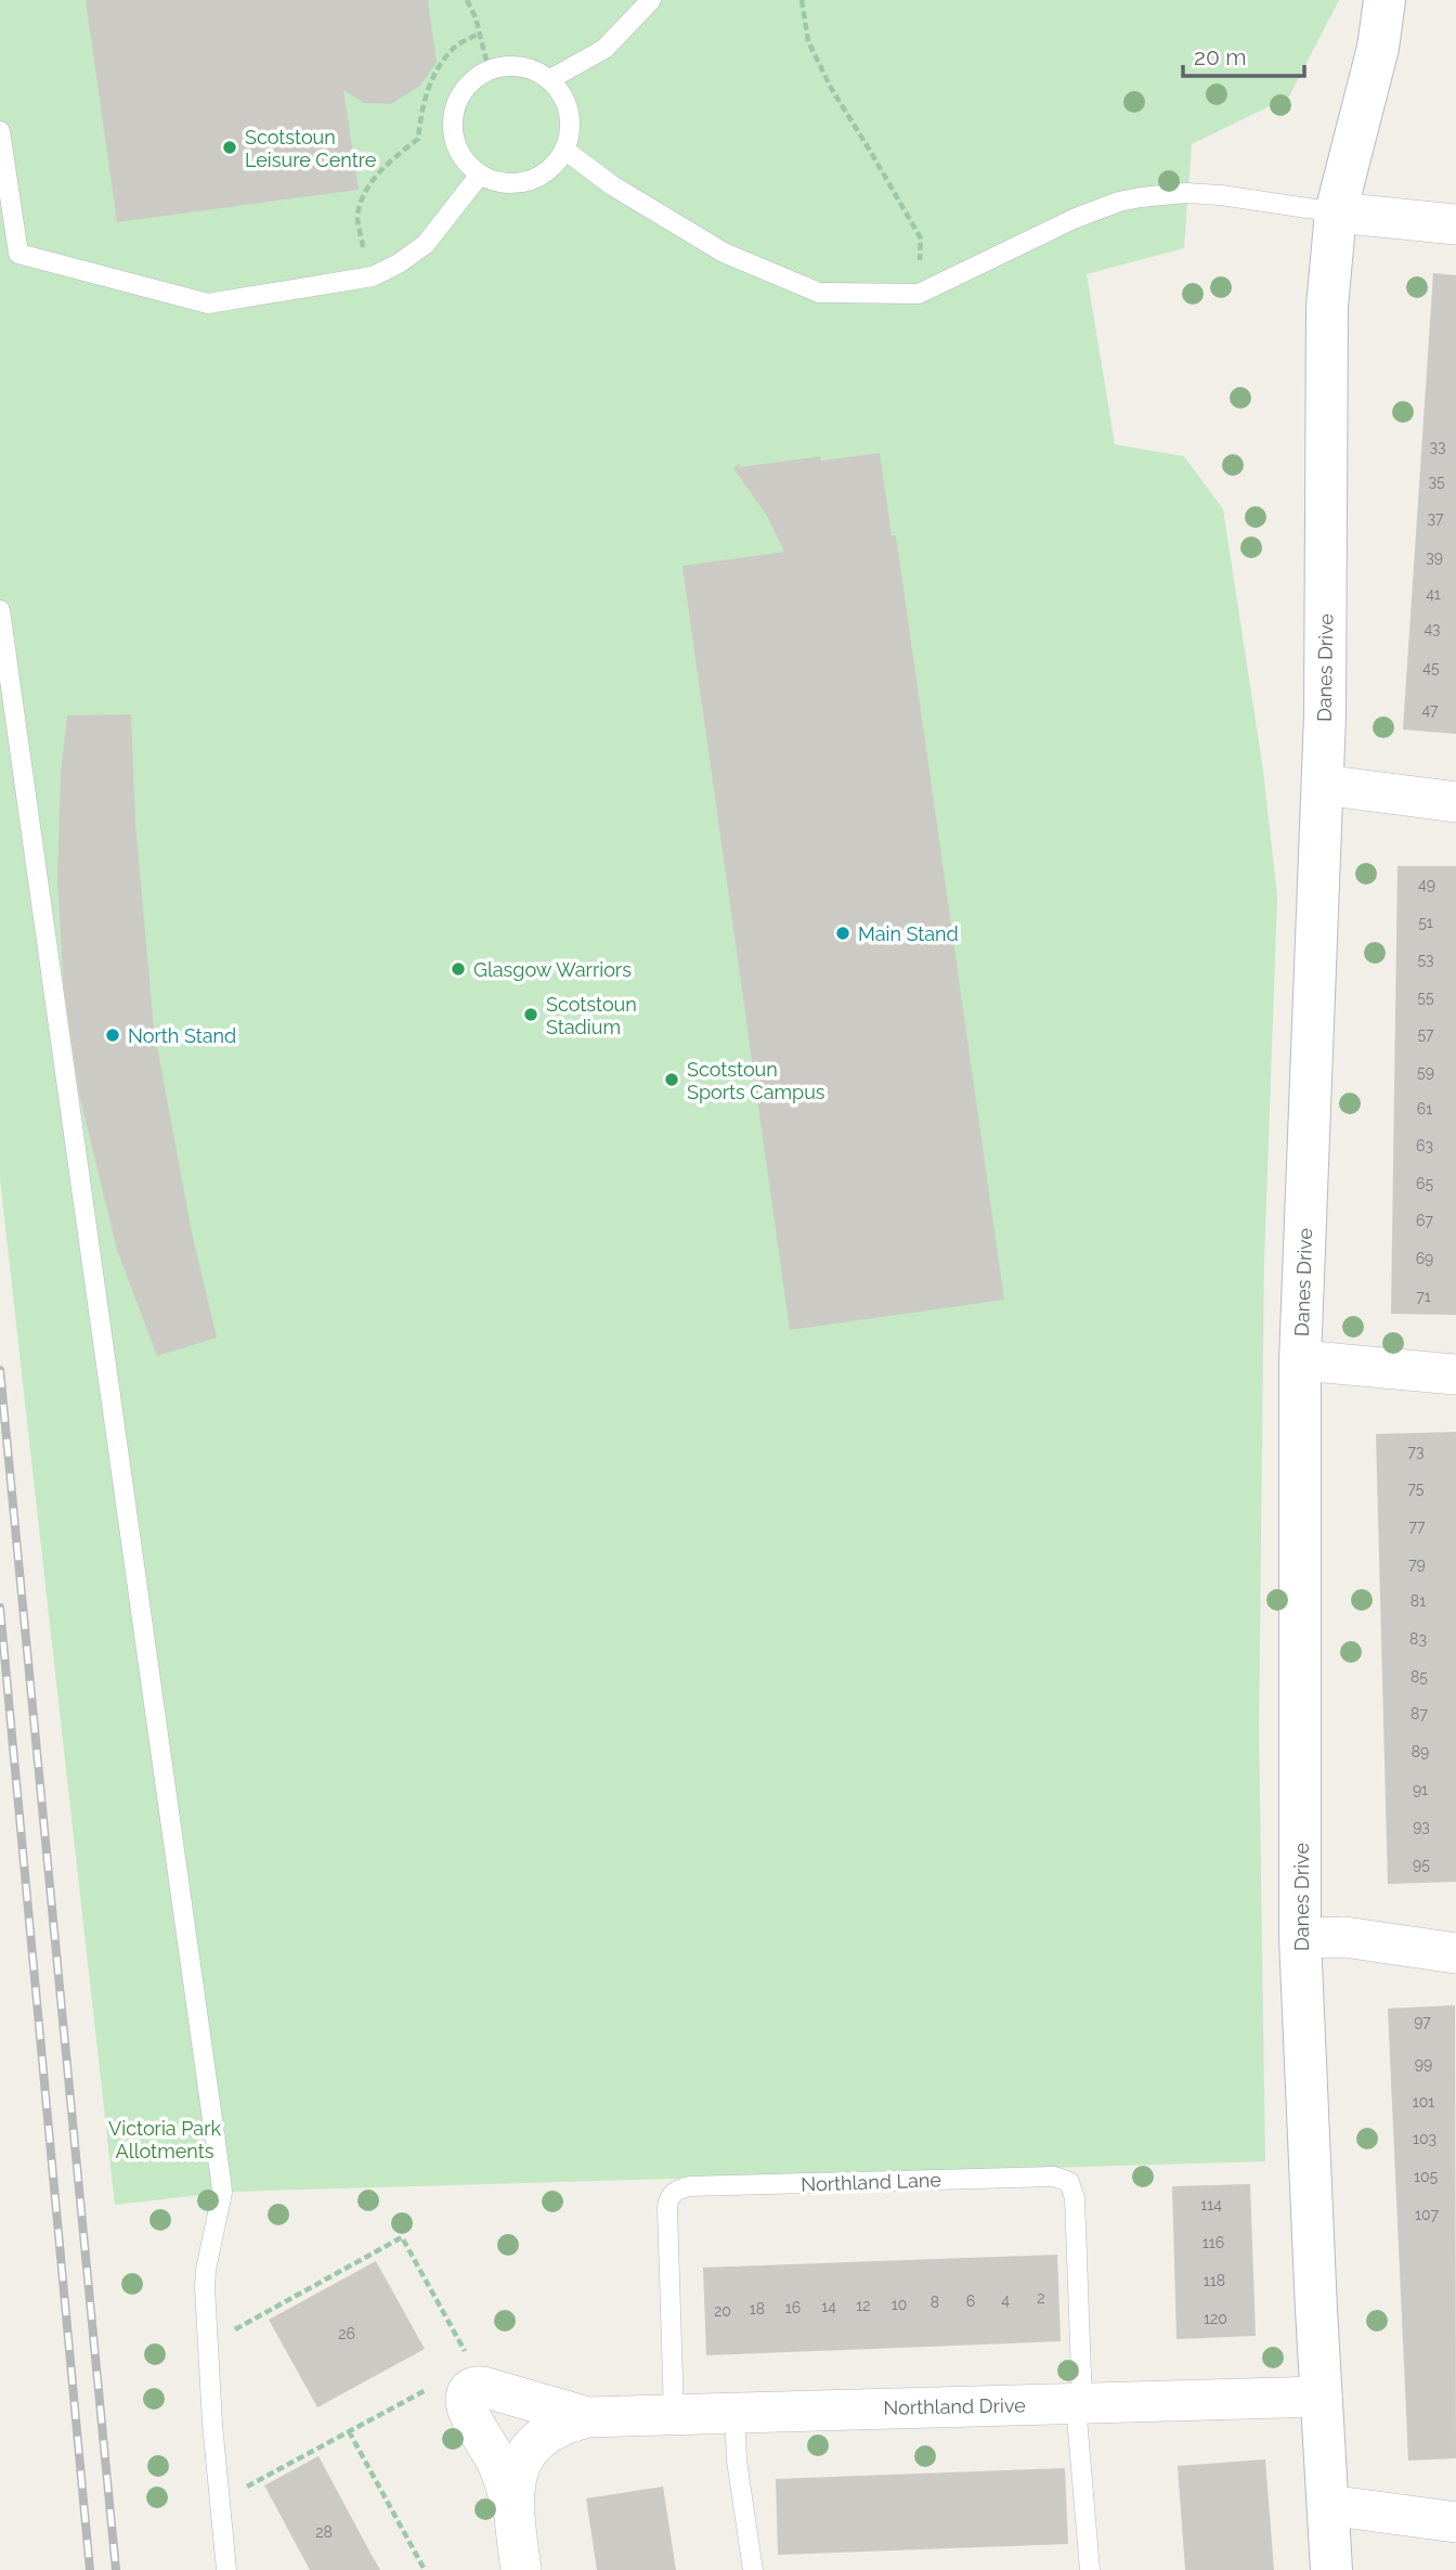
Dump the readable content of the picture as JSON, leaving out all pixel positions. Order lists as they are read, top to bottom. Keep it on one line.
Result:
{"streets":{"street":["Danes Drive","Northland Drive"],"lane":["Northland Lane"]},"crossings":[["Danes Drive","Northland Drive"],["Northland Lane","Northland Drive"]],"parks":["Victoria Park Allotments"],"places":["Scotstoun Leisure Centre","Main Stand","Glasgow Warriors","Scotstoun Stadium","North Stand","Scotstoun Sports Campus"],"house_numbers":["33","35","37","39","41","43","45","47","49","51","53","55","57","59","61","63","65","67","69","71","73","75","77","79","81","83","85","87","89","91","93","95","97","99","101","103","105","114","107","116","118","2","4","6","8","10","12","14","16","18","20","120","26","28"],"scale_bar":"20 m"}
